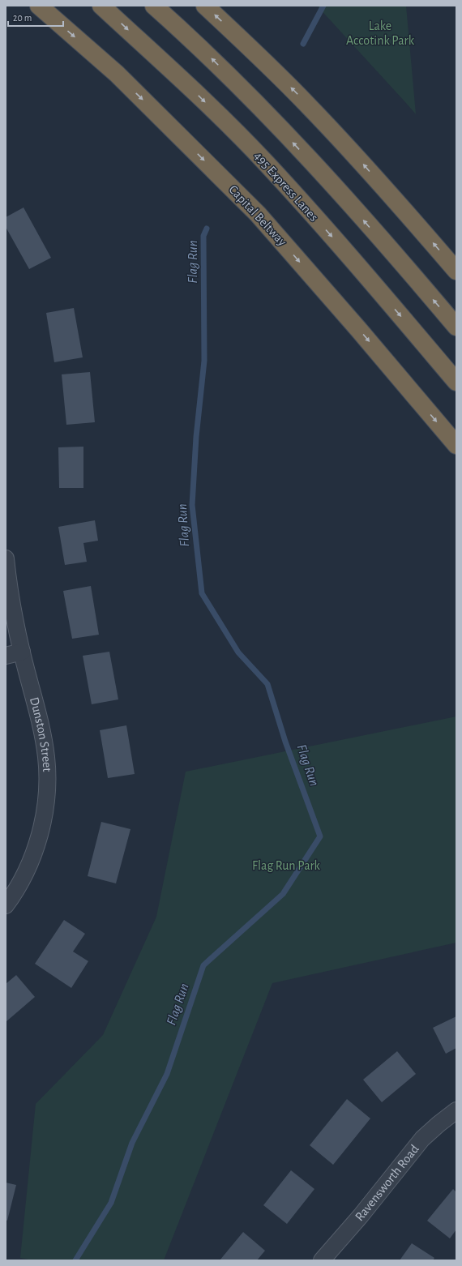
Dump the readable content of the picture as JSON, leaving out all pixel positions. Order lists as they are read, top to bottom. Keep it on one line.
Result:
{"streets":{"highway":["495 Express Lanes","Capital Beltway"],"street":["Dunston Street","Ravensworth Road"]},"water":["Flag Run"],"parks":["Lake Accotink Park","Flag Run Park"],"scale_bar":"20 m"}
